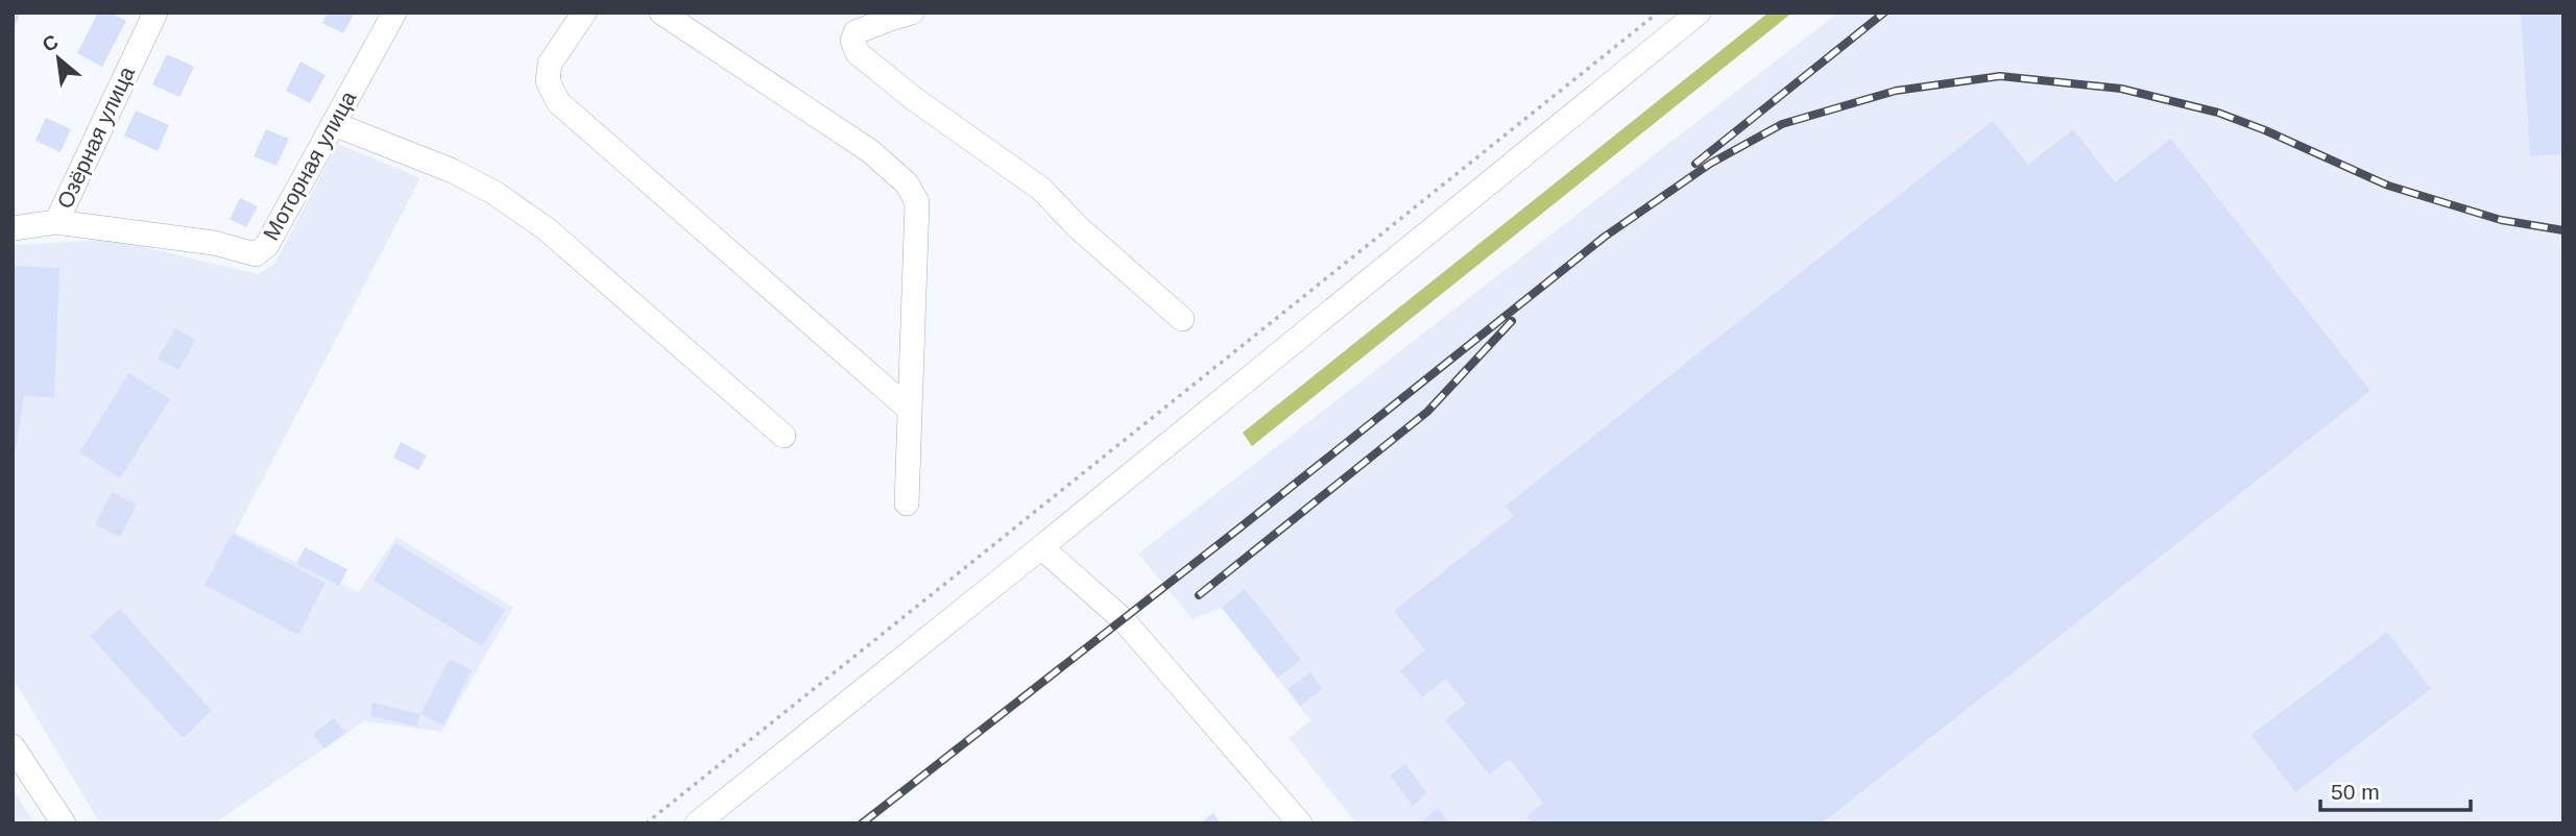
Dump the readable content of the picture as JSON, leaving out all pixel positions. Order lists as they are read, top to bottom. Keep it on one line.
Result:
{"streets":{"street":["Озёрная улица","Моторная улица"]},"crossings":[["Озёрная улица","Моторная улица"]],"scale_bar":"50 m","north":"top left"}
